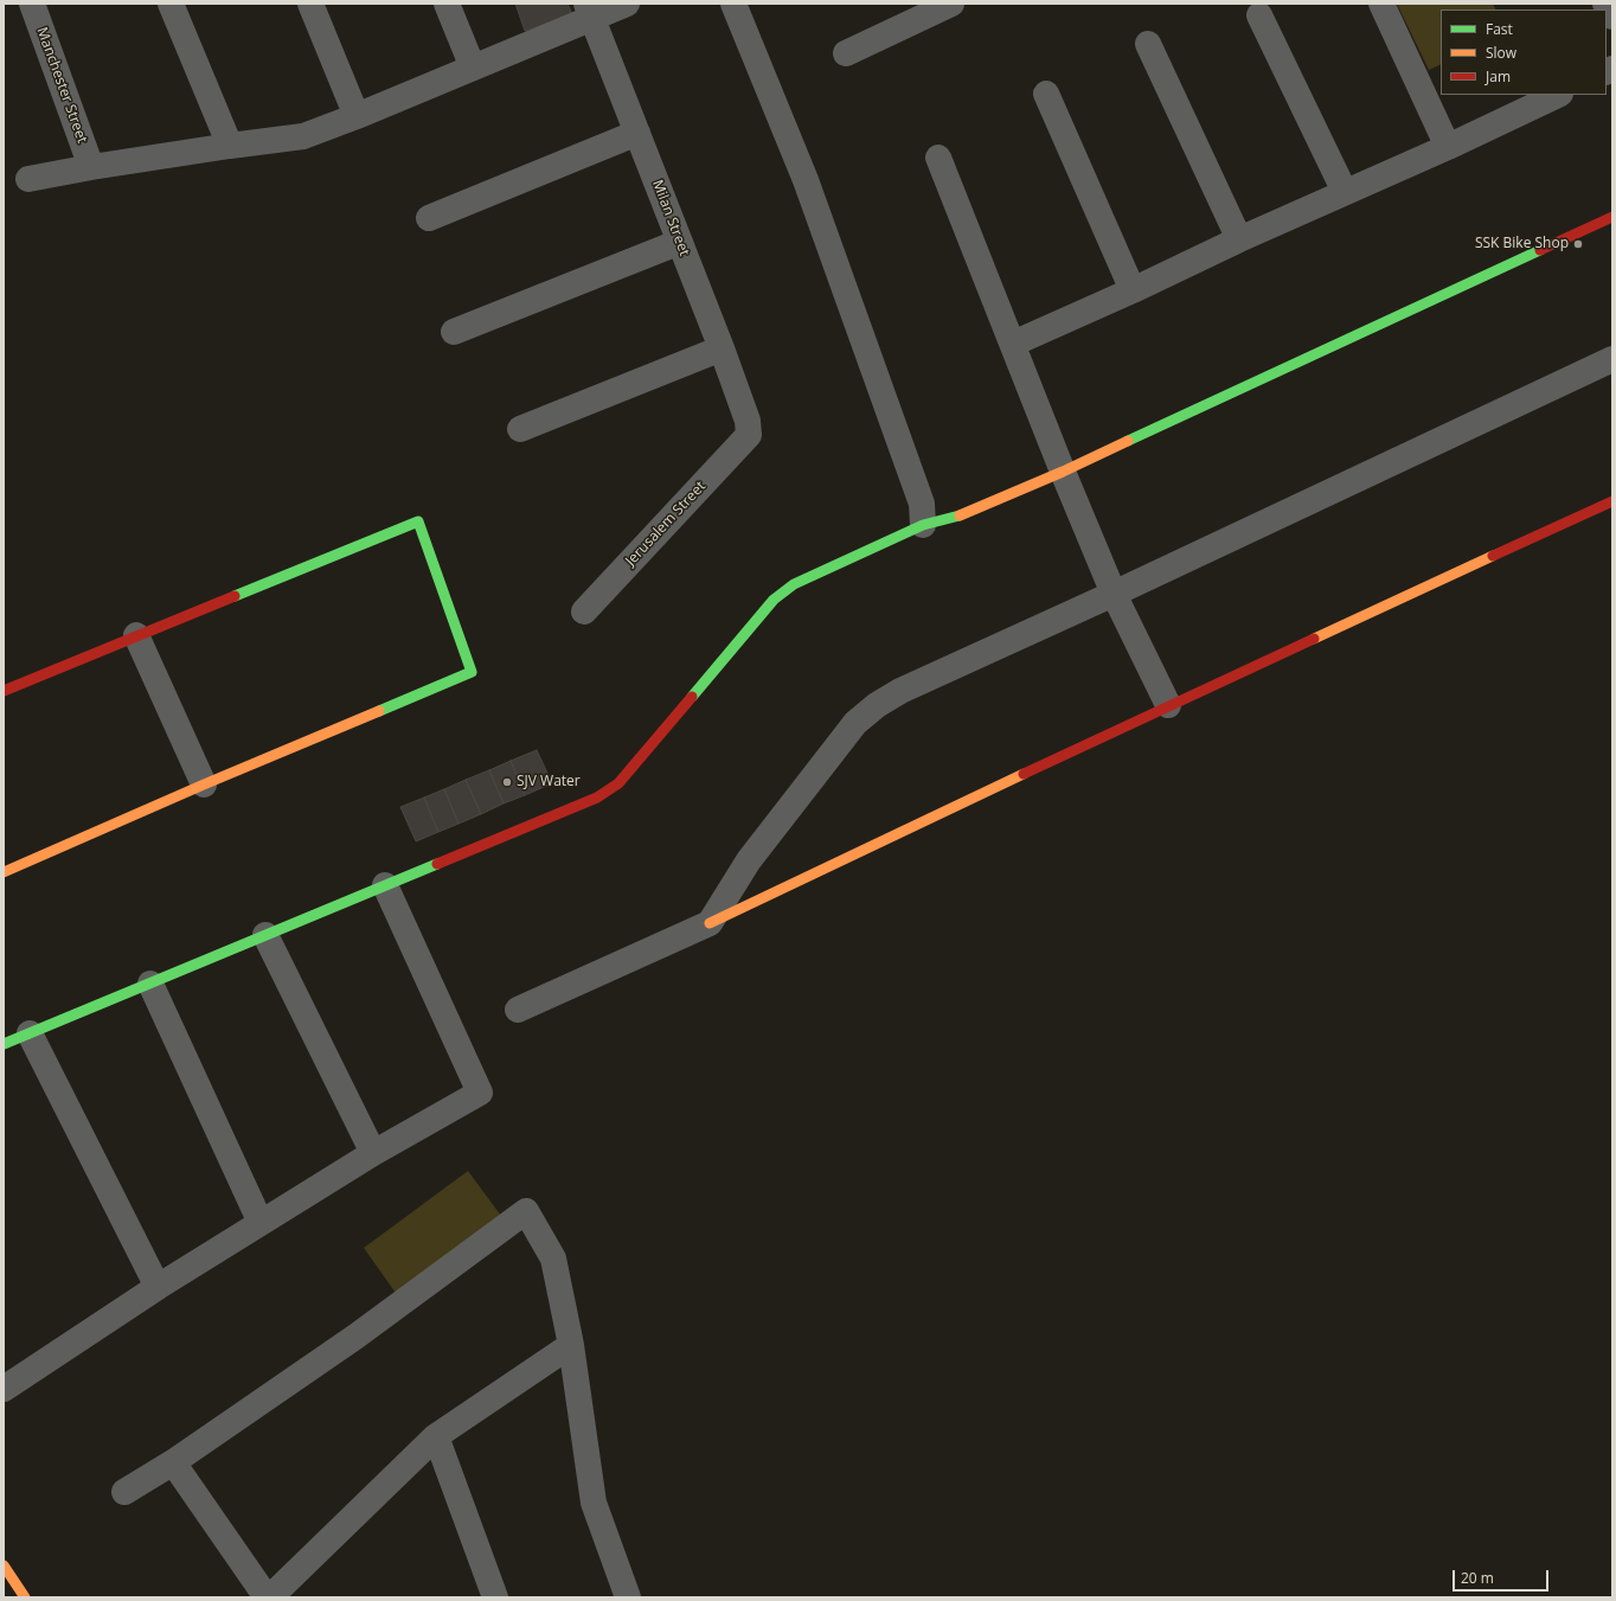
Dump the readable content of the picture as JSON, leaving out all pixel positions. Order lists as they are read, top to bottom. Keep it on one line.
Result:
{"streets":{"street":["Manchester Street","Milan Street","Jerusalem Street"]},"crossings":[["Milan Street","Jerusalem Street"]],"places":["SSK Bike Shop","SJV Water"],"legend":["Fast","Slow","Jam"],"scale_bar":"20 m"}
